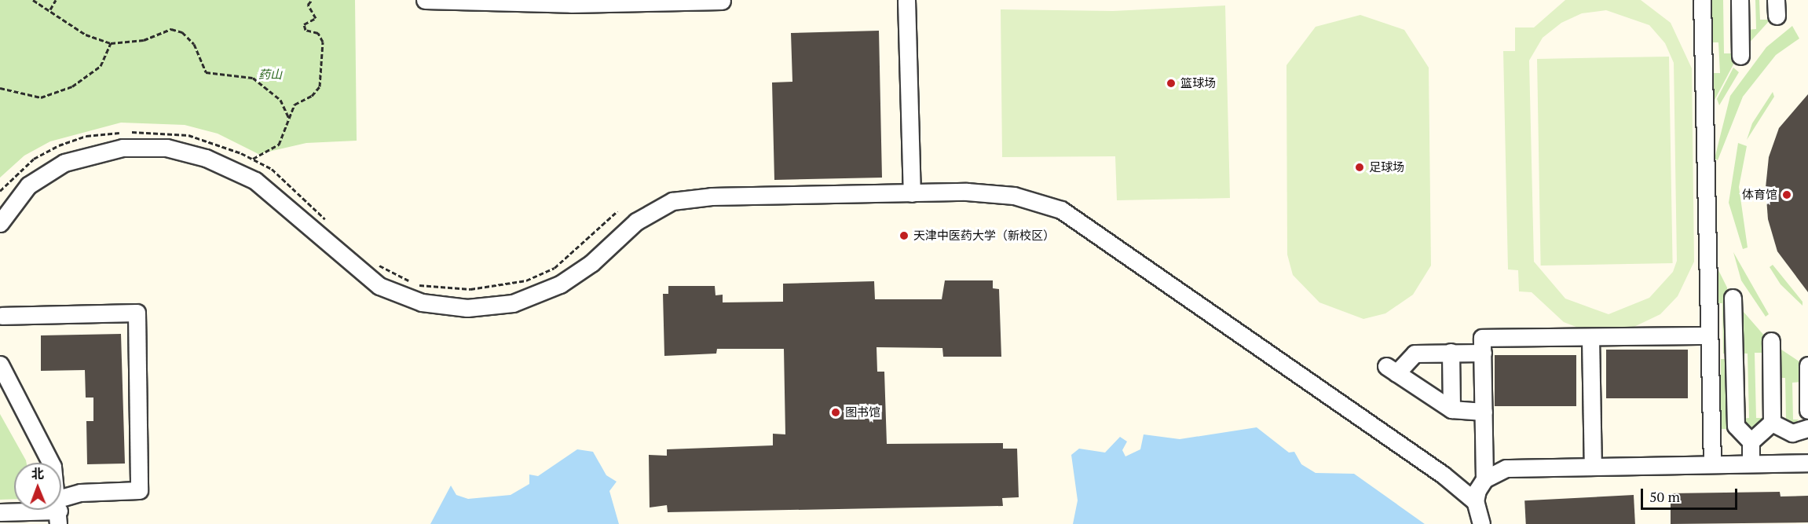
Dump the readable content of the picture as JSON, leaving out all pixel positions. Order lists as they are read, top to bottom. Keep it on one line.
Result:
{"parks":["药山"],"places":["篮球场","足球场","体育馆","天津中医药大学（新校区）","图书馆"],"scale_bar":"50 m","north":"top"}
